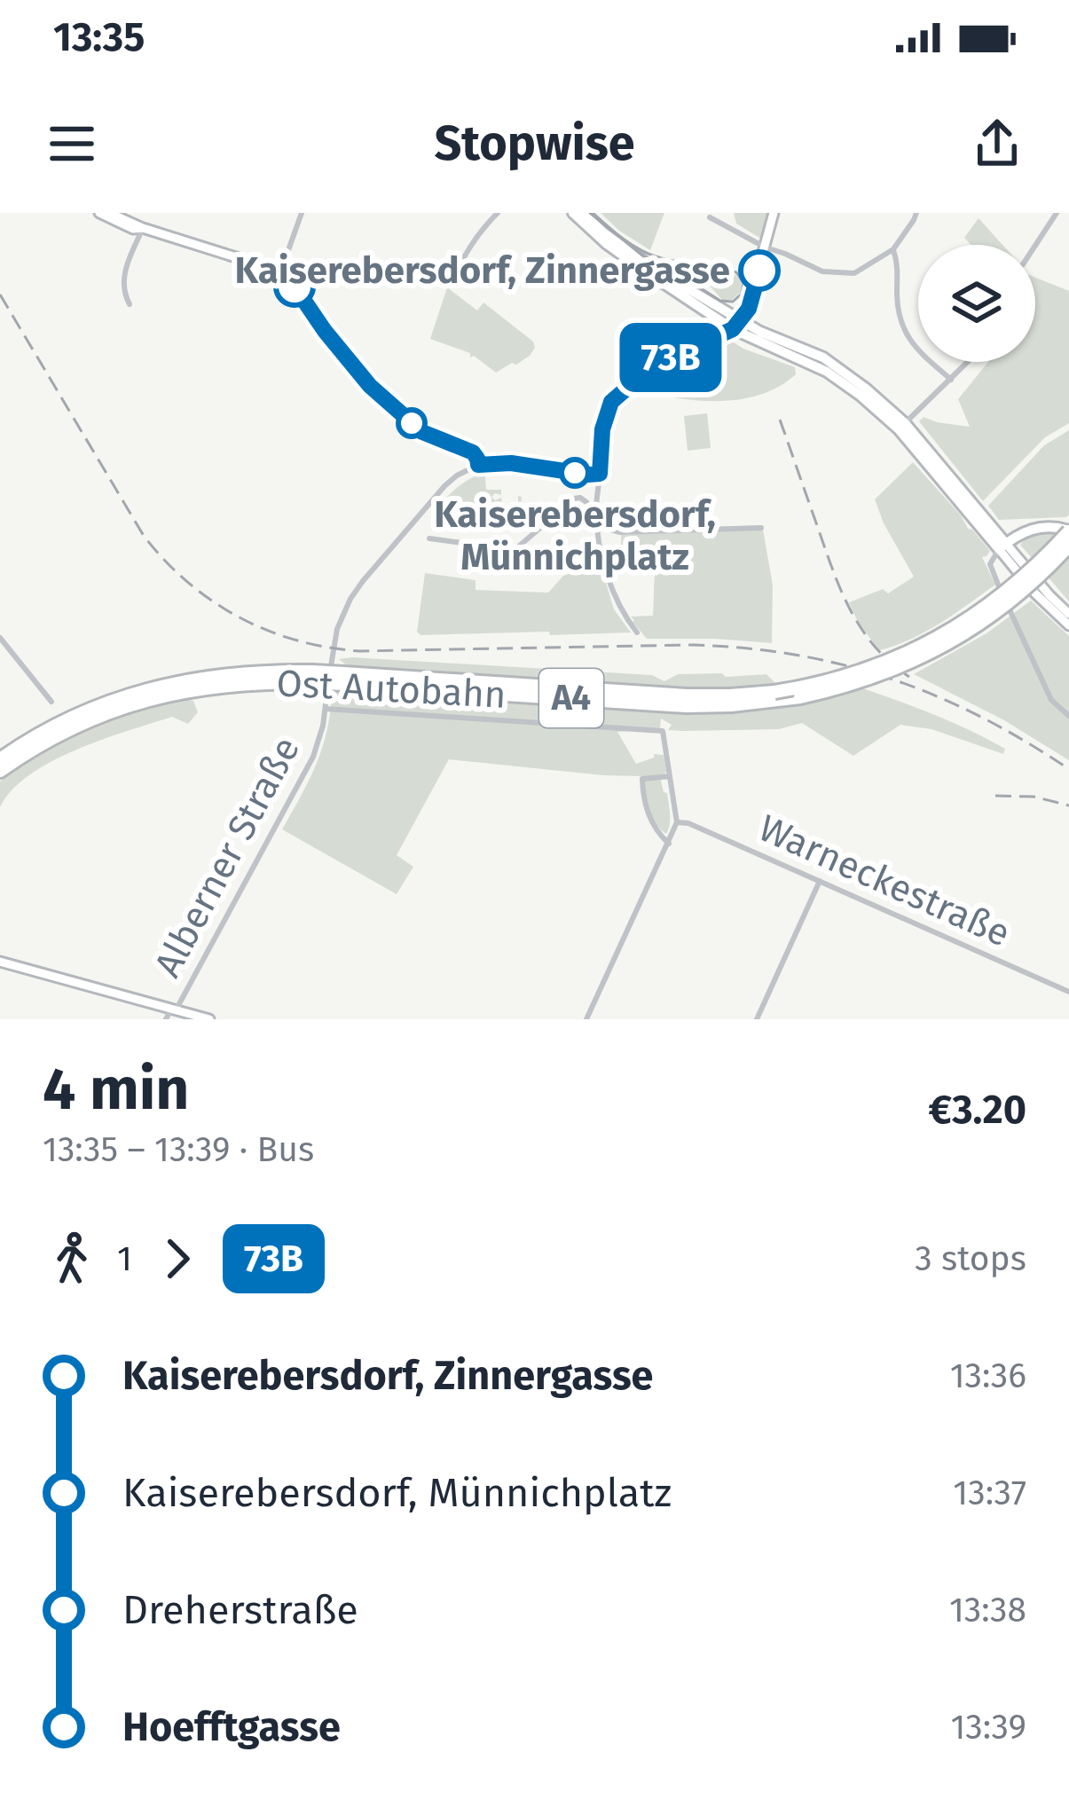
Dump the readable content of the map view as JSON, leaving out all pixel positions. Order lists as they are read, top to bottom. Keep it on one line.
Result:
{"streets":{"highway":["Ost Autobahn","A4"],"street":["Alberner Straße","Warneckestraße"]},"places":["Kaiserebersdorf, Zinnergasse","Kaiserebersdorf, Münnichplatz"],"lines":["bus line 73B"],"page":{"status":"13:35","header":"Stopwise","on_map":"73B","heading":["4 min","13:35 – 13:39 · Bus","€3.20"],"legs":["1","73B","3 stops"],"list":[{"name":"Kaiserebersdorf, Zinnergasse","value":"13:36"},{"name":"Kaiserebersdorf, Münnichplatz","value":"13:37"},{"name":"Dreherstraße","value":"13:38"},{"name":"Hoefftgasse","value":"13:39"}]}}
